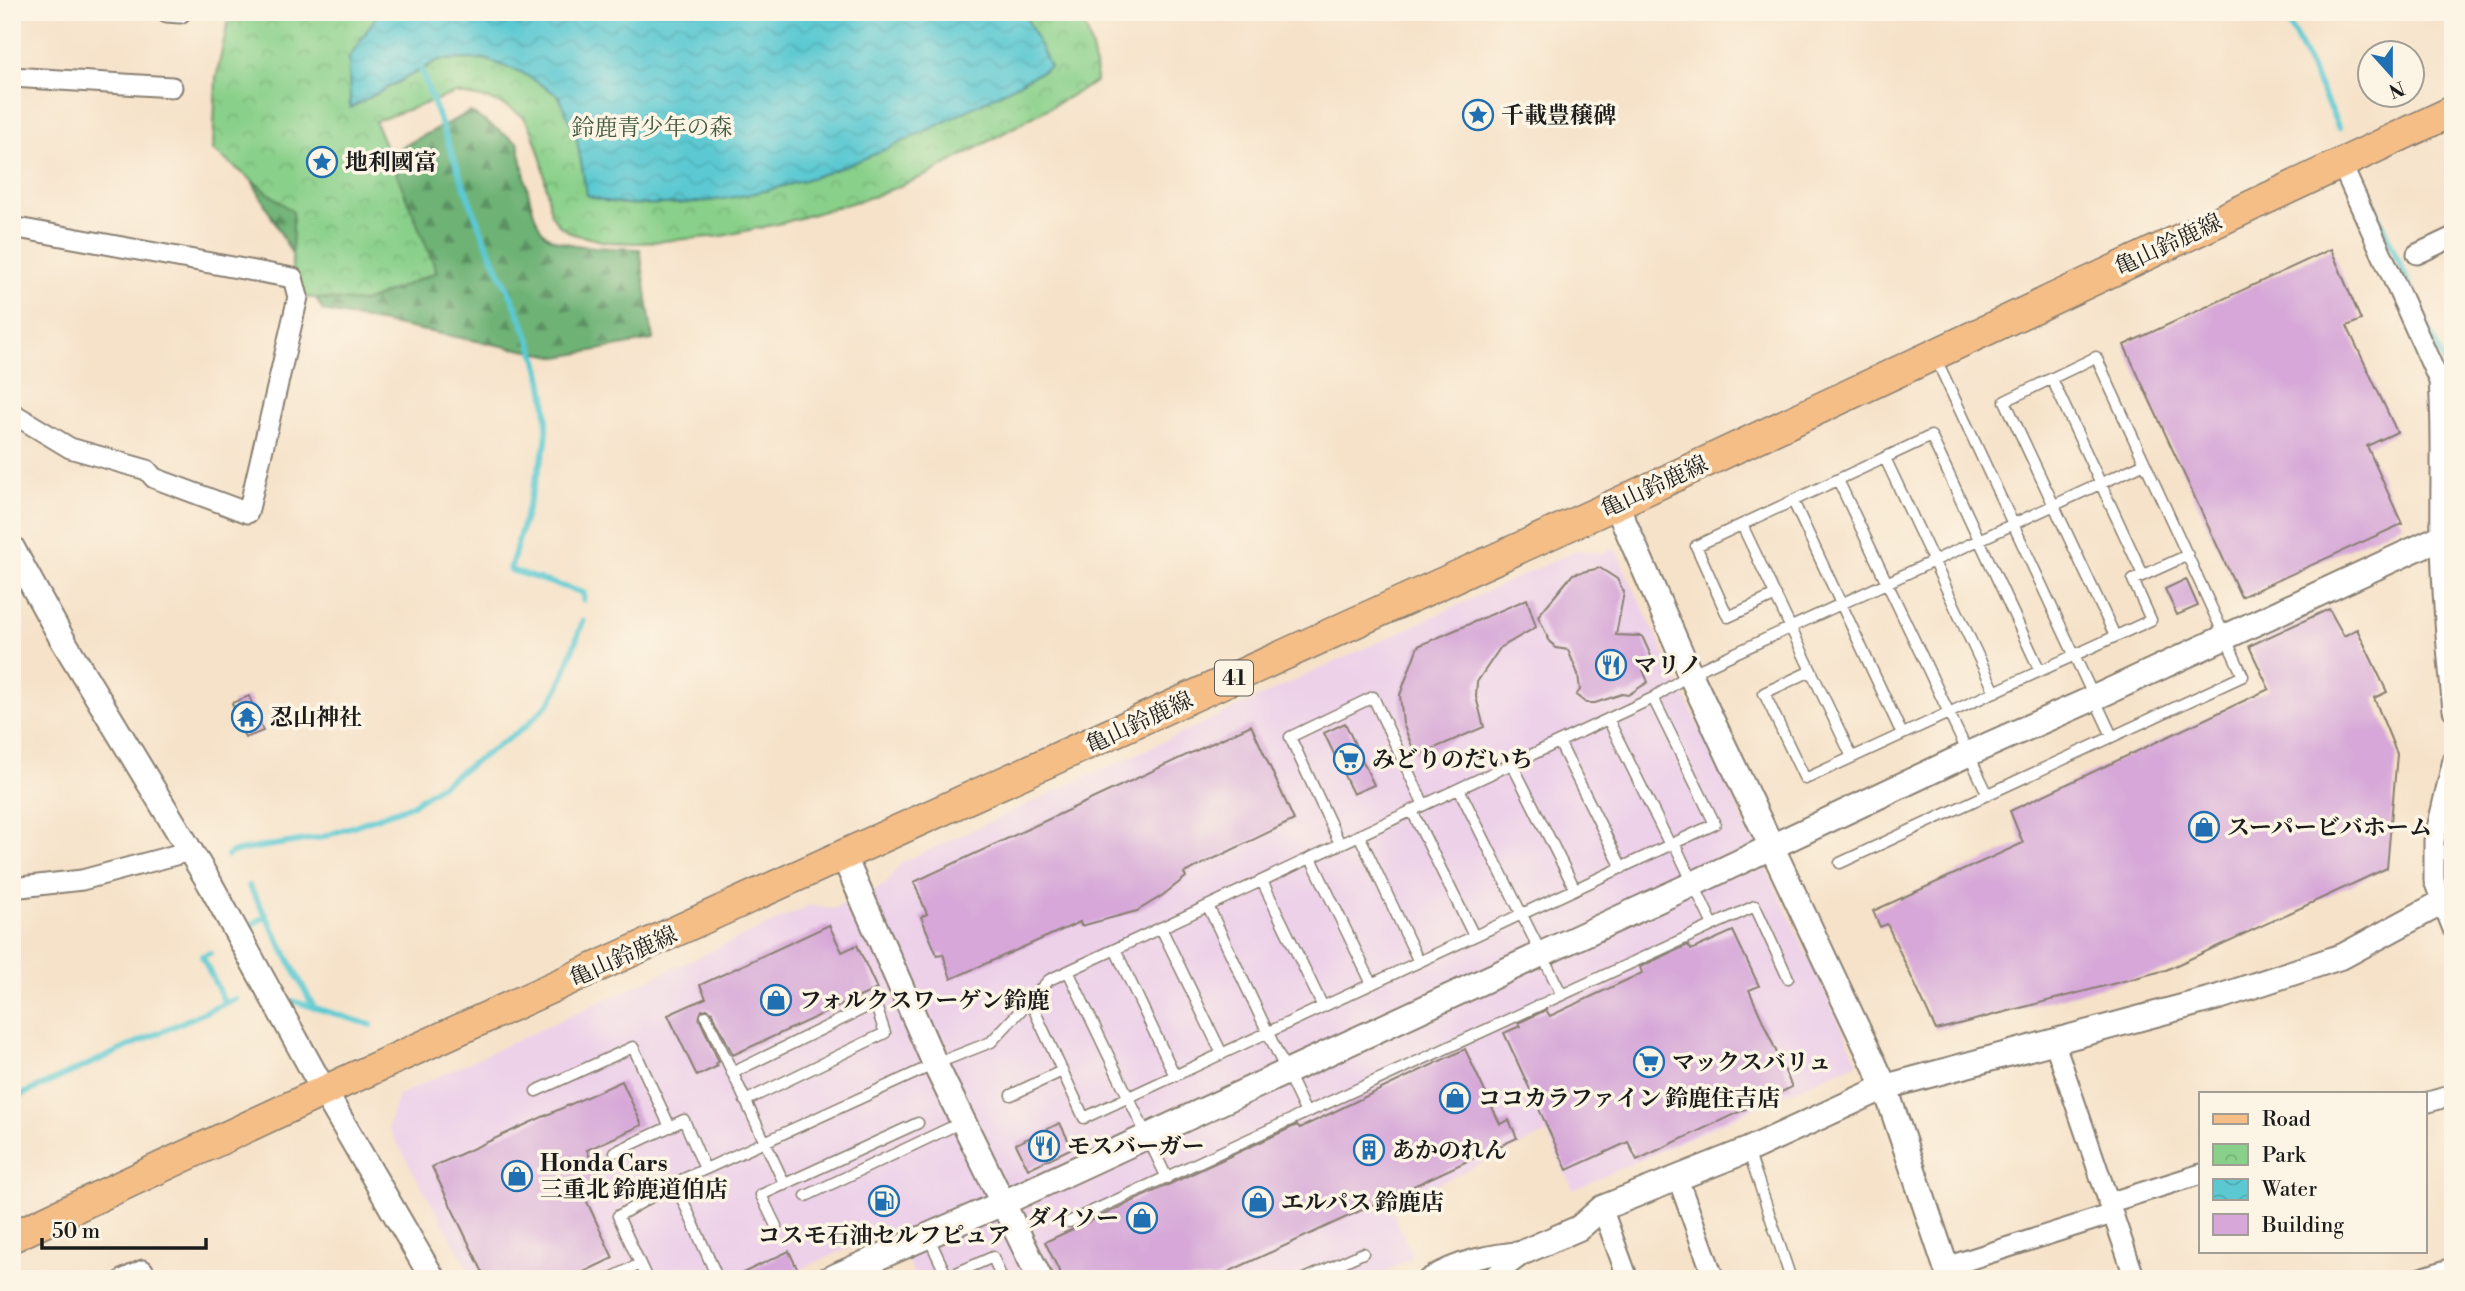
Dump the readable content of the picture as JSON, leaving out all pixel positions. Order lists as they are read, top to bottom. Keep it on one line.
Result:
{"streets":{"main road":["亀山鈴鹿線","41"]},"parks":["鈴鹿青少年の森"],"places":{"place":["千載豊穣碑","地利國富"],"restaurant":["マリノ","モスバーガー"],"temple":["忍山神社"],"supermarket":["みどりのだいち","マックスバリュ"],"shop":["スーパービバホーム","フォルクスワーゲン鈴鹿","ココカラファイン 鈴鹿住吉店","Honda Cars 三重北 鈴鹿道伯店","エルパス 鈴鹿店","ダイソー"],"building":["あかのれん"],"fuel station":["コスモ石油セルフピュア"]},"legend":["Road","Park","Water","Building"],"scale_bar":"50 m","north":"bottom"}
